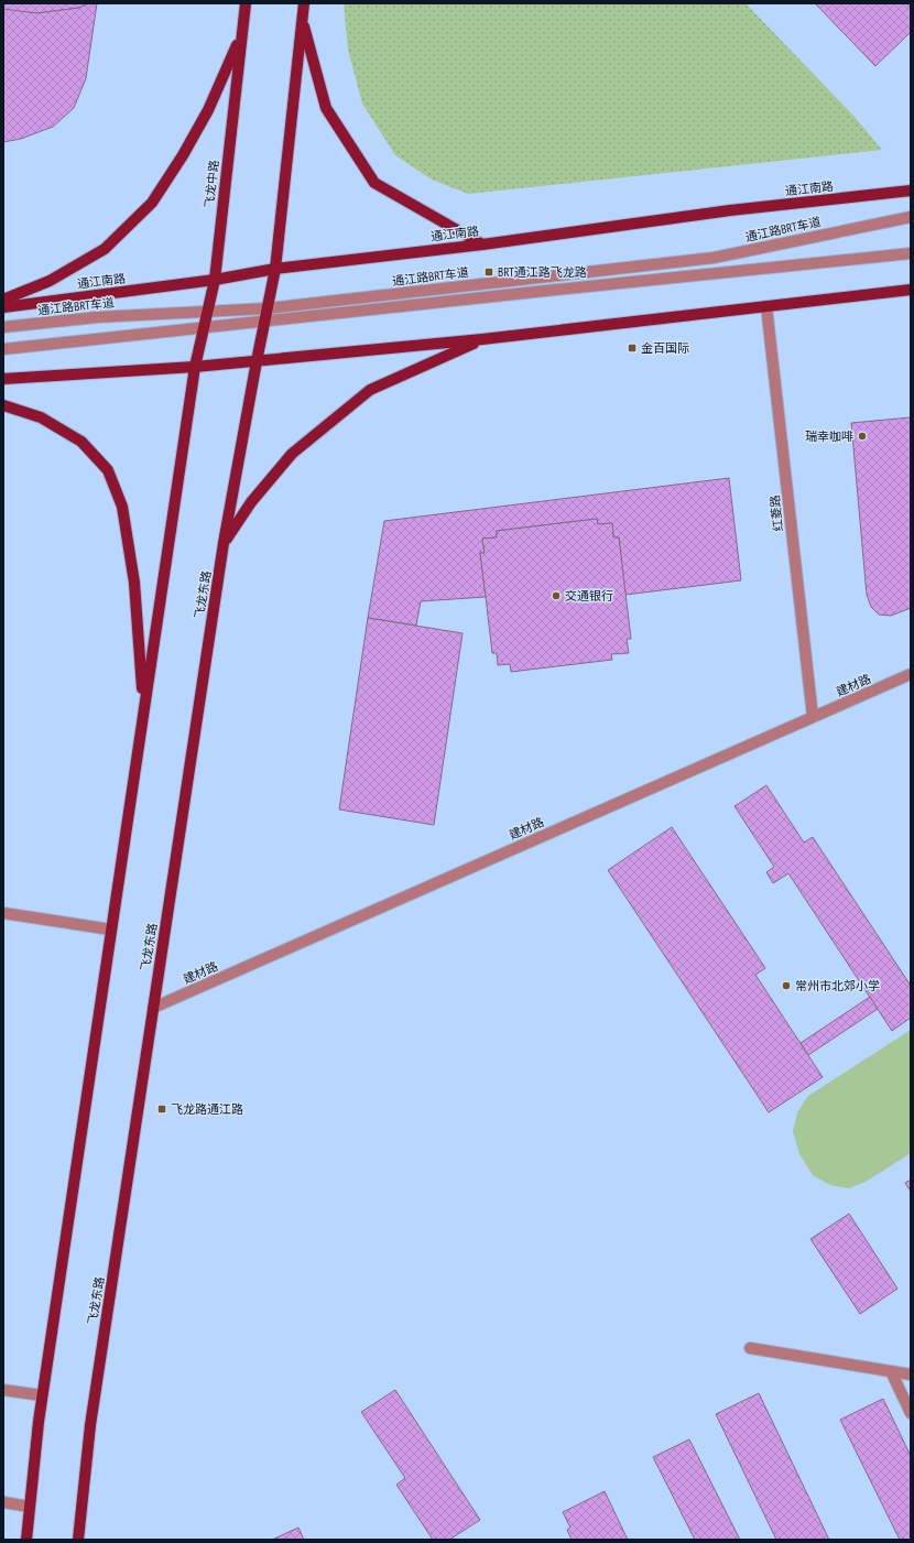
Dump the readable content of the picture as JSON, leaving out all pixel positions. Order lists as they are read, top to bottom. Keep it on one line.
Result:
{"streets":{"main road":["飞龙中路","通江南路","飞龙东路"],"street":["通江路BRT车道","红菱路","建材路"]},"crossings":[["飞龙中路","通江南路"],["飞龙中路","通江路BRT车道"],["红菱路","建材路"],["飞龙东路","建材路"]],"places":{"transit":["BRT通江路飞龙路","金百国际","飞龙路通江路"],"other":["瑞幸咖啡","交通银行","常州市北郊小学"]}}
